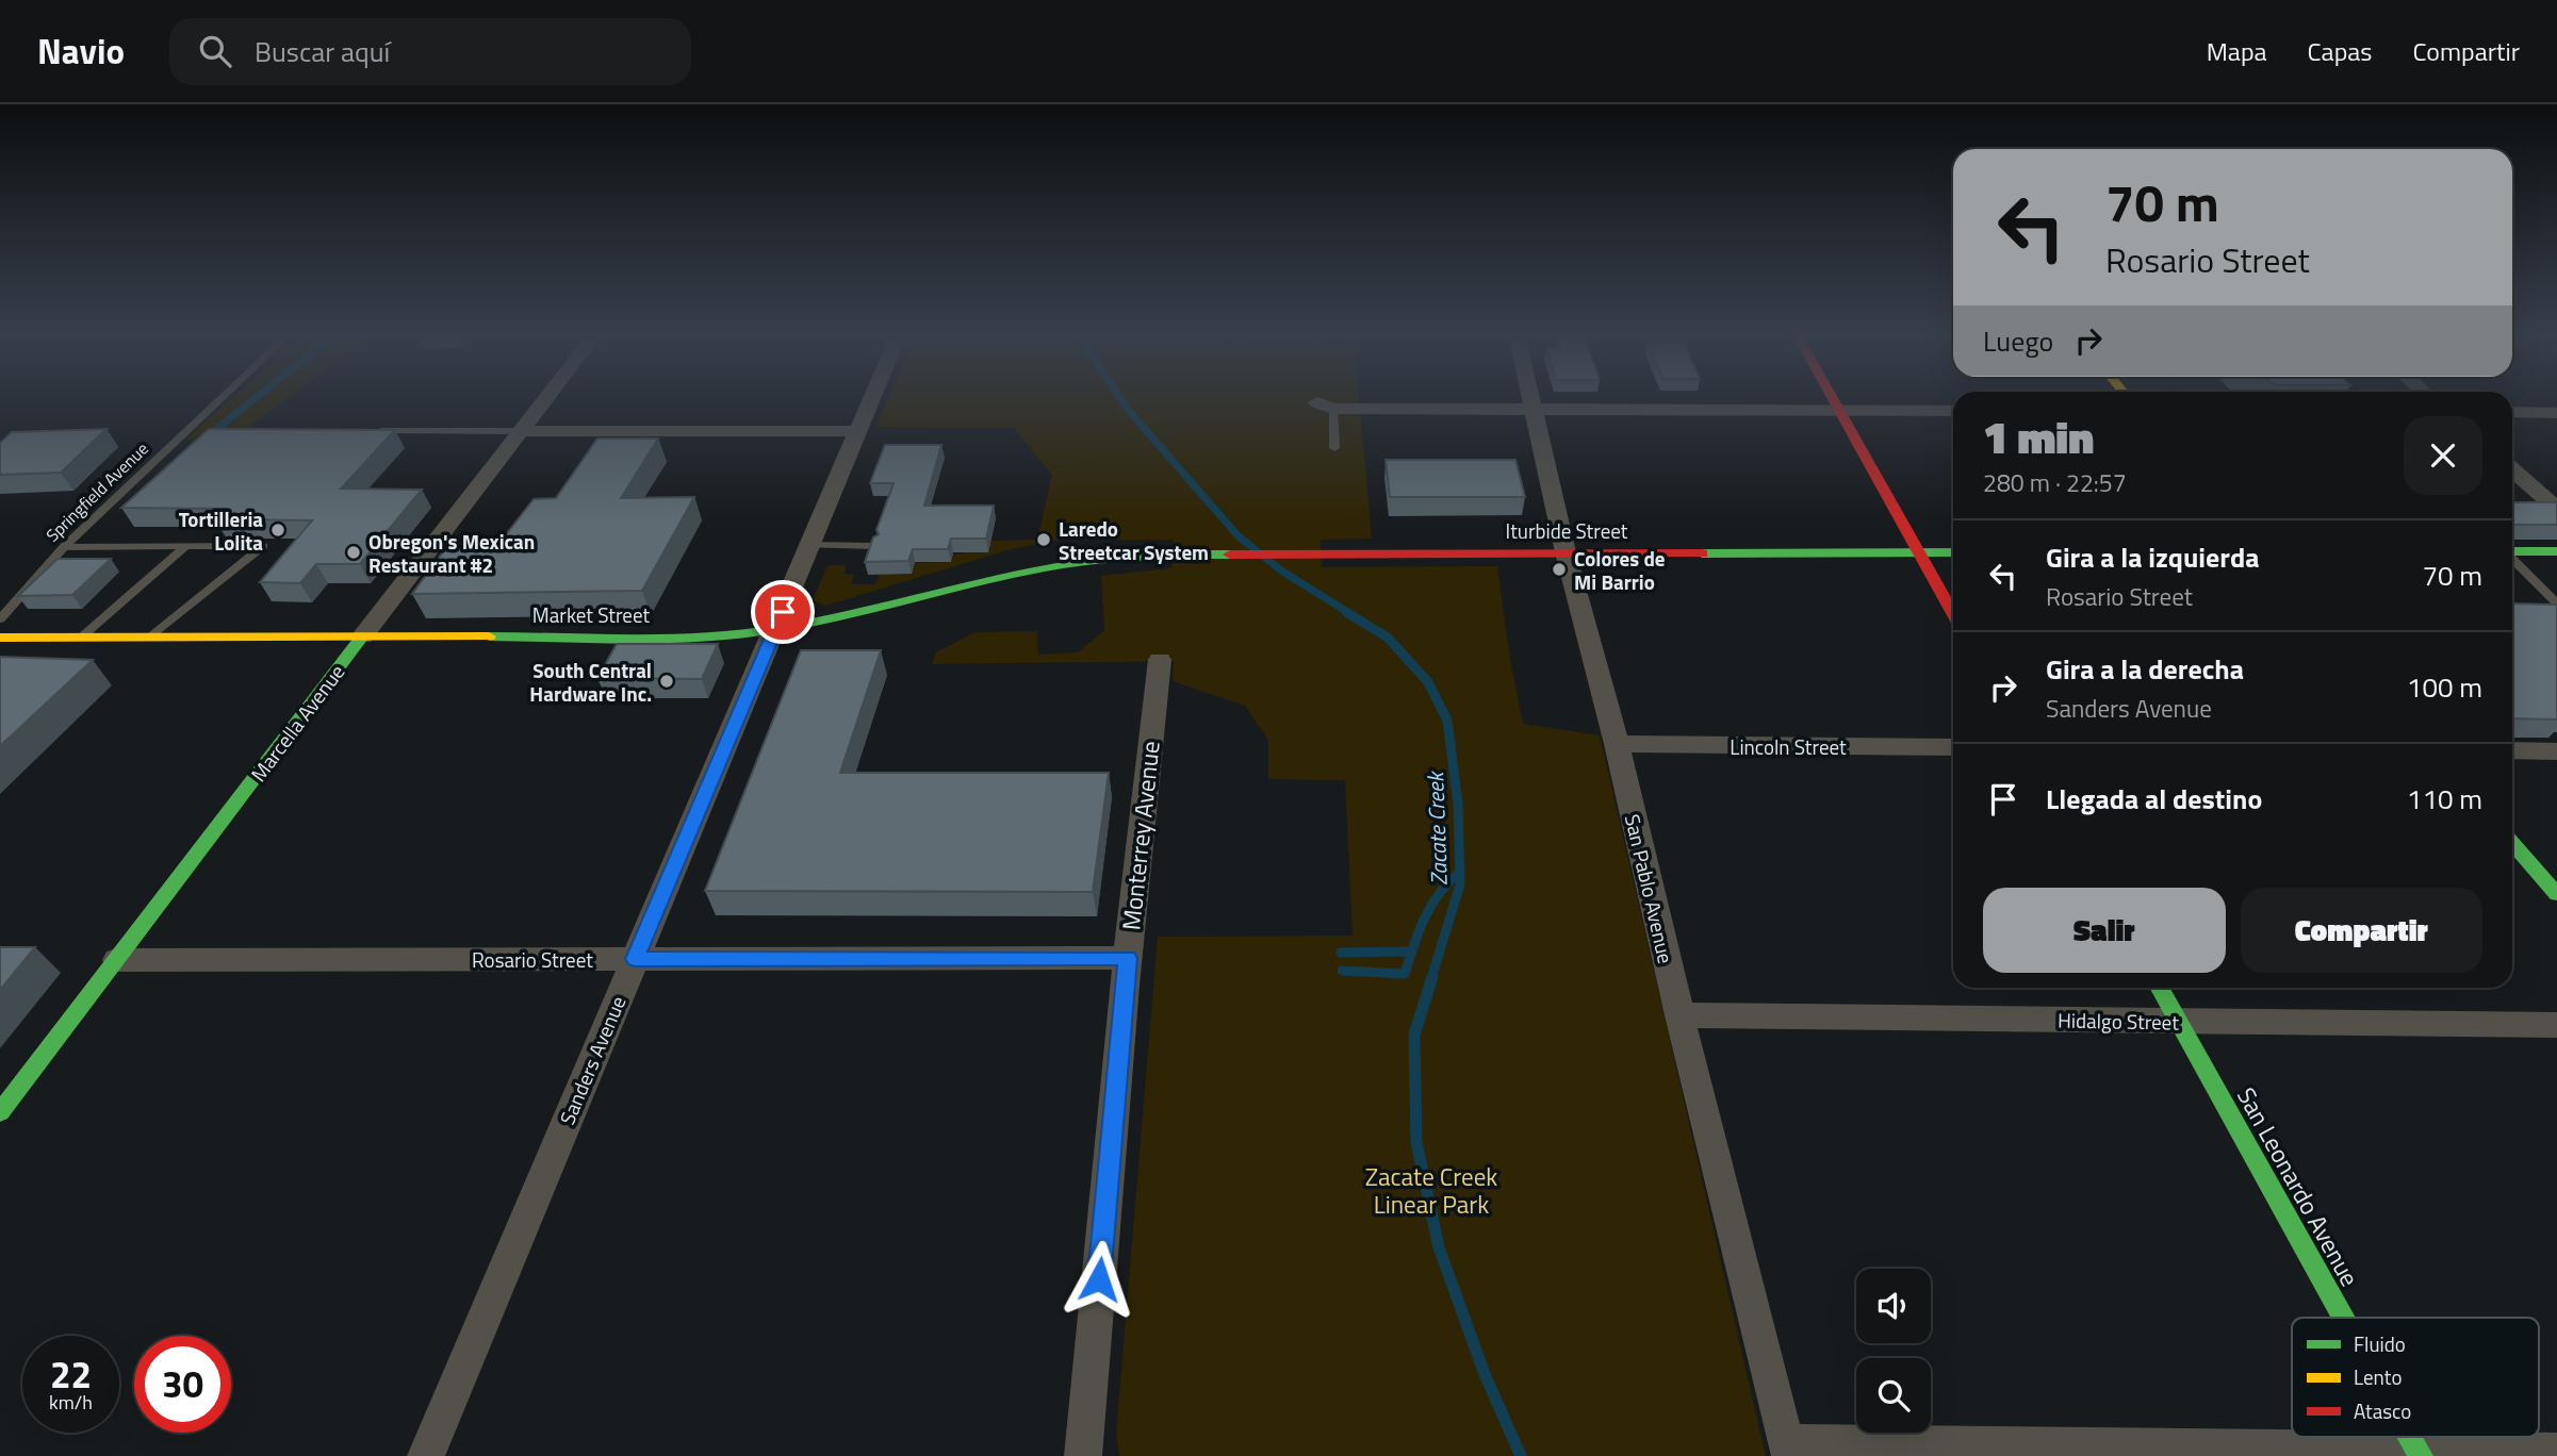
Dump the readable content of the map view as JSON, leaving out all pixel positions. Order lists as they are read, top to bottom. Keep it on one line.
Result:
{"streets":{"street":["Iturbide Street","Market Street","Marcella Avenue","Lincoln Street","Monterrey Avenue","San Pablo Avenue","Rosario Street","Hidalgo Street","Sanders Avenue","San Leonardo Avenue"],"lane":["Springfield Avenue"]},"crossings":[["Iturbide Street","Market Street"],["Iturbide Street","San Pablo Avenue"],["Market Street","Marcella Avenue"],["Market Street","Sanders Avenue"],["Marcella Avenue","Rosario Street"],["Lincoln Street","San Pablo Avenue"],["Monterrey Avenue","Rosario Street"],["San Pablo Avenue","Hidalgo Street"],["San Pablo Avenue","San Leonardo Avenue"],["Rosario Street","Sanders Avenue"],["Hidalgo Street","San Leonardo Avenue"]],"water":["Zacate Creek"],"parks":["Zacate Creek Linear Park"],"places":["Tortilleria Lolita","Laredo Streetcar System","Obregon's Mexican Restaurant #2","Colores de Mi Barrio","South Central Hardware Inc."],"legend":["Fluido","Lento","Atasco"],"page":{"header":"Navio","search":"Buscar aquí","nav":["Mapa","Capas","Compartir"],"turn":["70 m","Rosario Street"],"then":"Luego","heading":["1 min","280 m · 22:57"],"list":[{"name":"Gira a la izquierda","note":"Rosario Street","value":"70 m"},{"name":"Gira a la derecha","note":"Sanders Avenue","value":"100 m"},{"name":"Llegada al destino","value":"110 m"}],"buttons":["Salir","Compartir"],"speed":"22 km/h","limit":"30"}}
